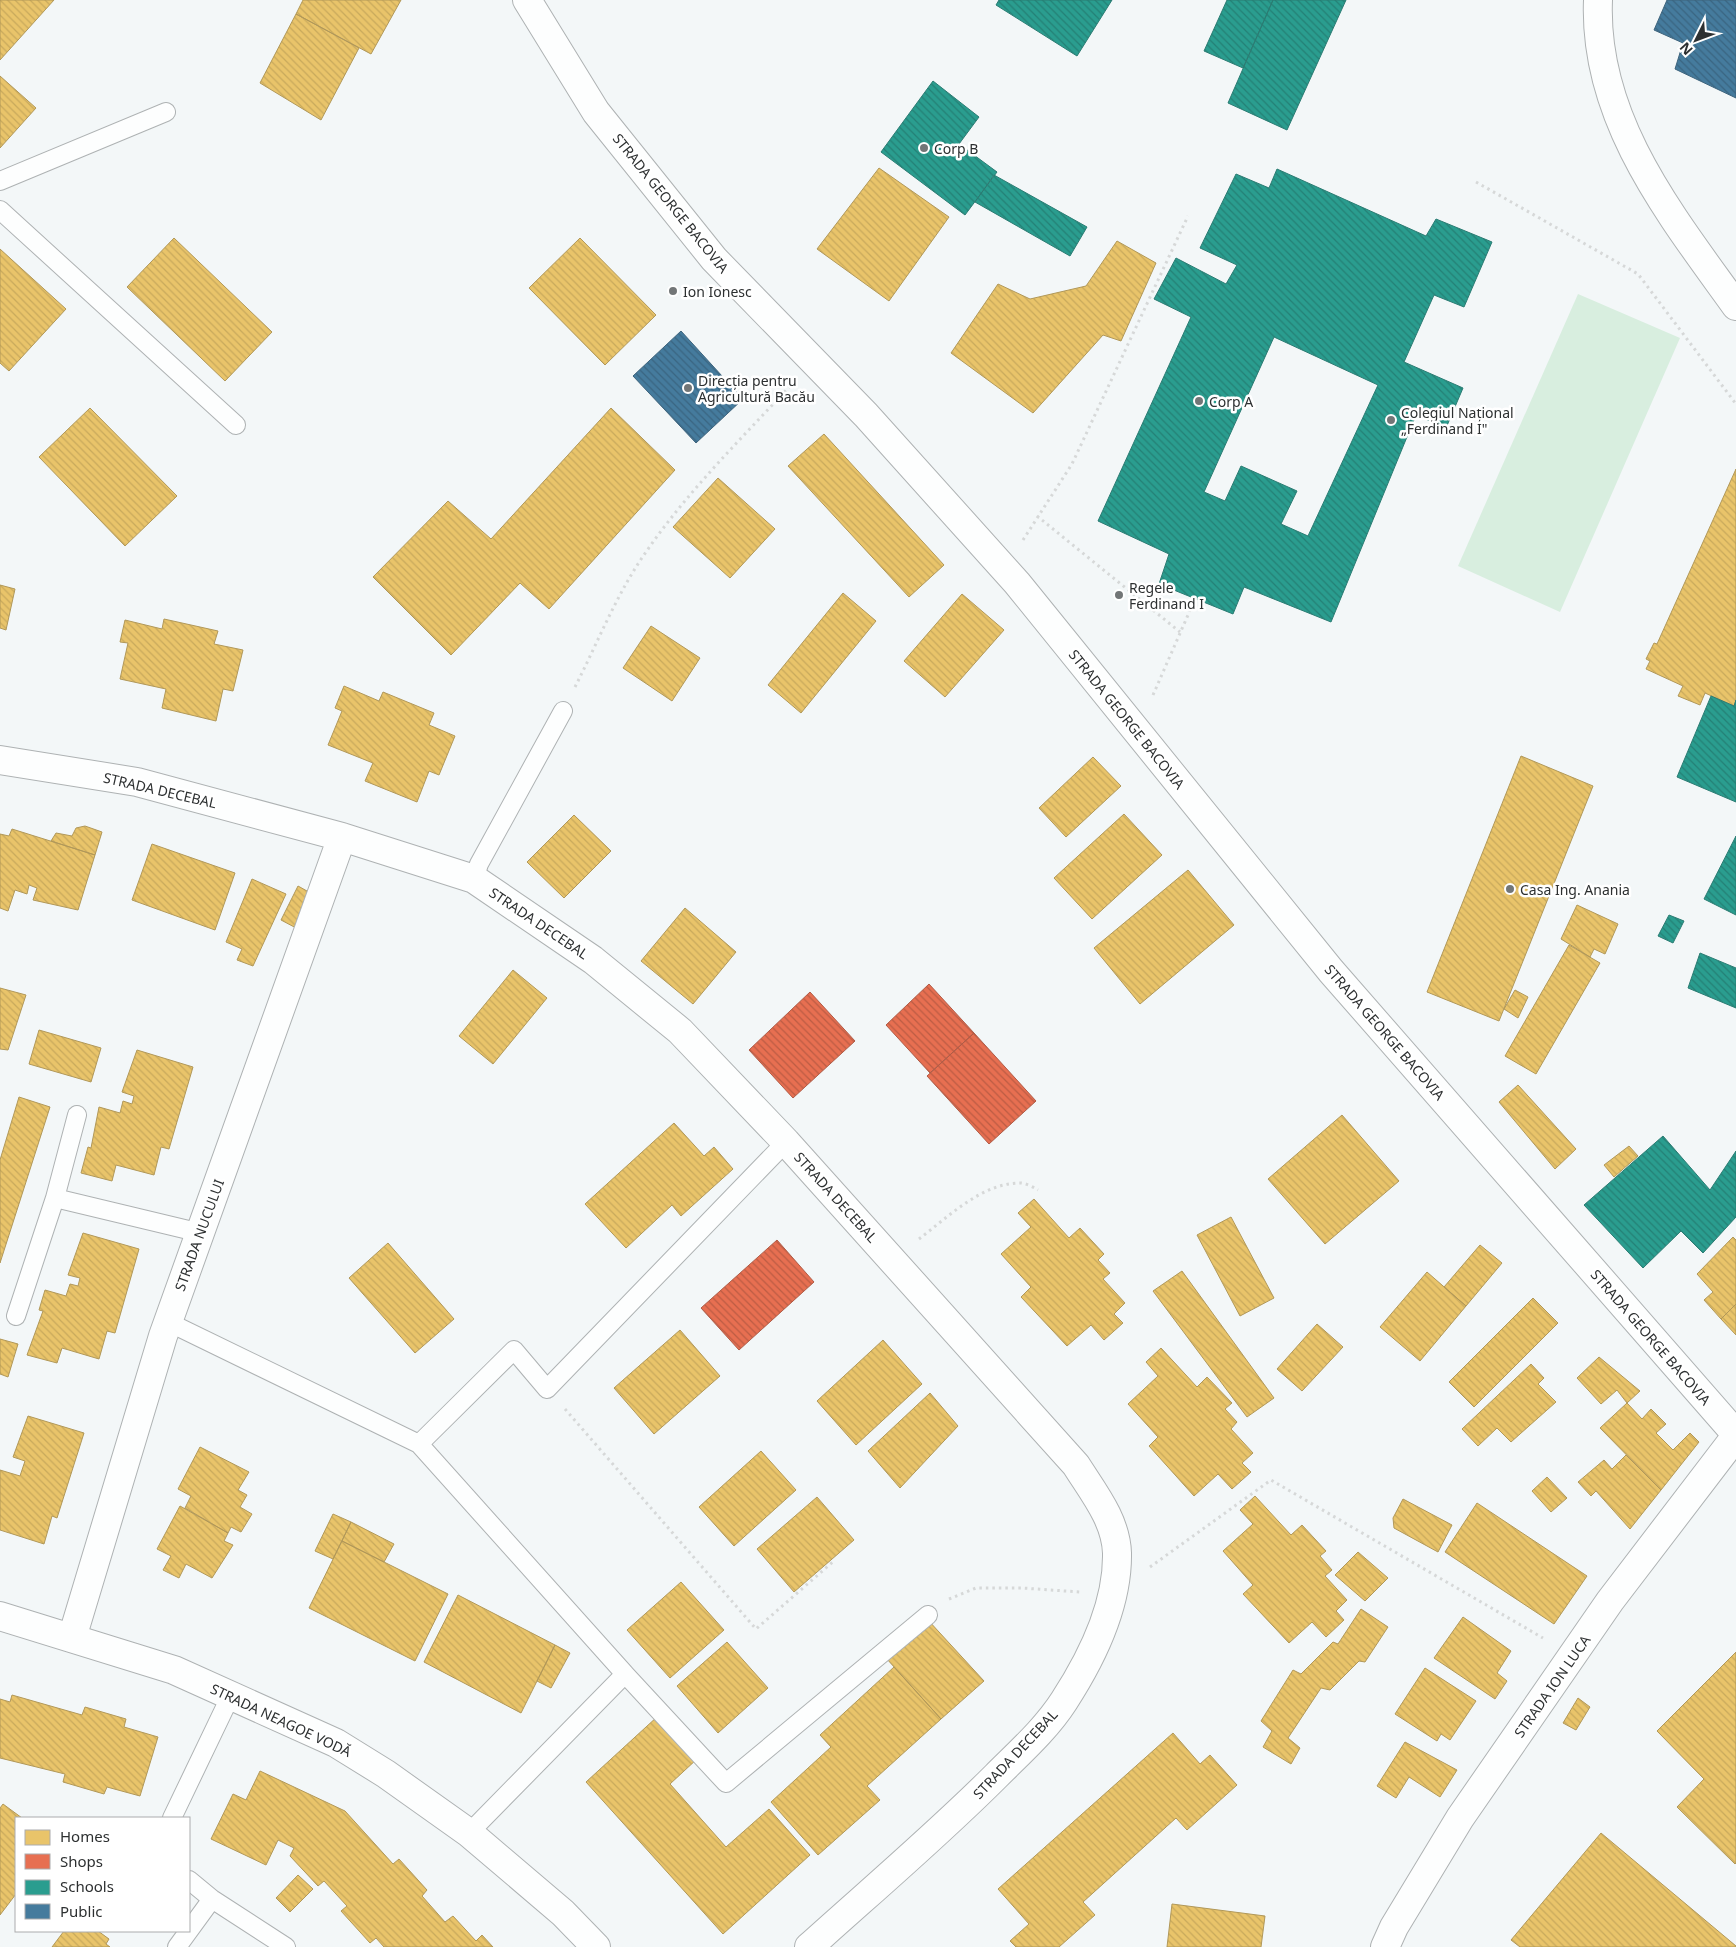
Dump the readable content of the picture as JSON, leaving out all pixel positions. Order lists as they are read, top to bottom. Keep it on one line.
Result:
{"streets":{"street":["STRADA GEORGE BACOVIA","STRADA DECEBAL","STRADA NUCULUI","STRADA ION LUCA","STRADA NEAGOE VODĂ"]},"crossings":[["STRADA GEORGE BACOVIA","STRADA ION LUCA"],["STRADA DECEBAL","STRADA NUCULUI"],["STRADA NUCULUI","STRADA NEAGOE VODĂ"]],"places":["Corp B","Ion Ionesc","Direcția pentru Agricultură Bacău","Corp A","Colegiul Național „Ferdinand I\"","Regele Ferdinand I","Casa Ing. Anania"],"legend":["Homes","Shops","Schools","Public"],"north":"bottom left"}
